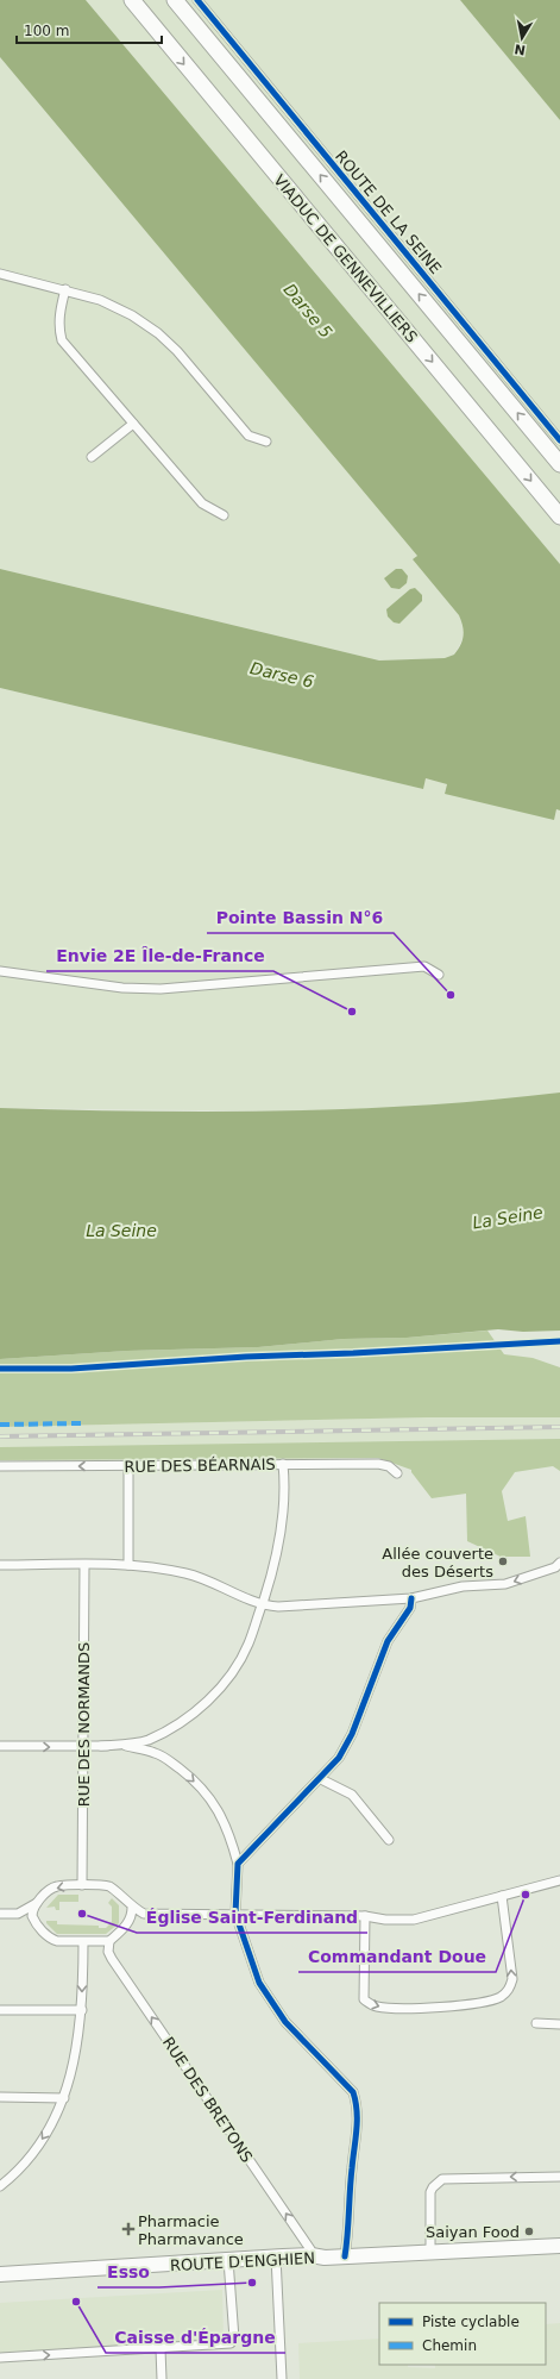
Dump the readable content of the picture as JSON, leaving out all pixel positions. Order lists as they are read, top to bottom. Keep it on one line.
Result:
{"streets":{"highway":["VIADUC DE GENNEVILLIERS"],"main road":["ROUTE D'ENGHIEN"],"street":["ROUTE DE LA SEINE","RUE DES BÉARNAIS","RUE DES NORMANDS","RUE DES BRETONS"]},"crossings":[["RUE DES NORMANDS","RUE DES BRETONS"],["RUE DES BRETONS","ROUTE D'ENGHIEN"]],"one_way":["RUE DES BRETONS"],"water":["Darse 5","Darse 6","La Seine"],"places":{"other":["Pointe Bassin N°6","Envie 2E Île-de-France","Allée couverte des Déserts","Commandant Doue","Église Saint-Ferdinand","Saiyan Food","Esso","Caisse d'Épargne"],"health":["Pharmacie Pharmavance"]},"legend":["Piste cyclable","Chemin"],"scale_bar":"100 m","north":"bottom"}
